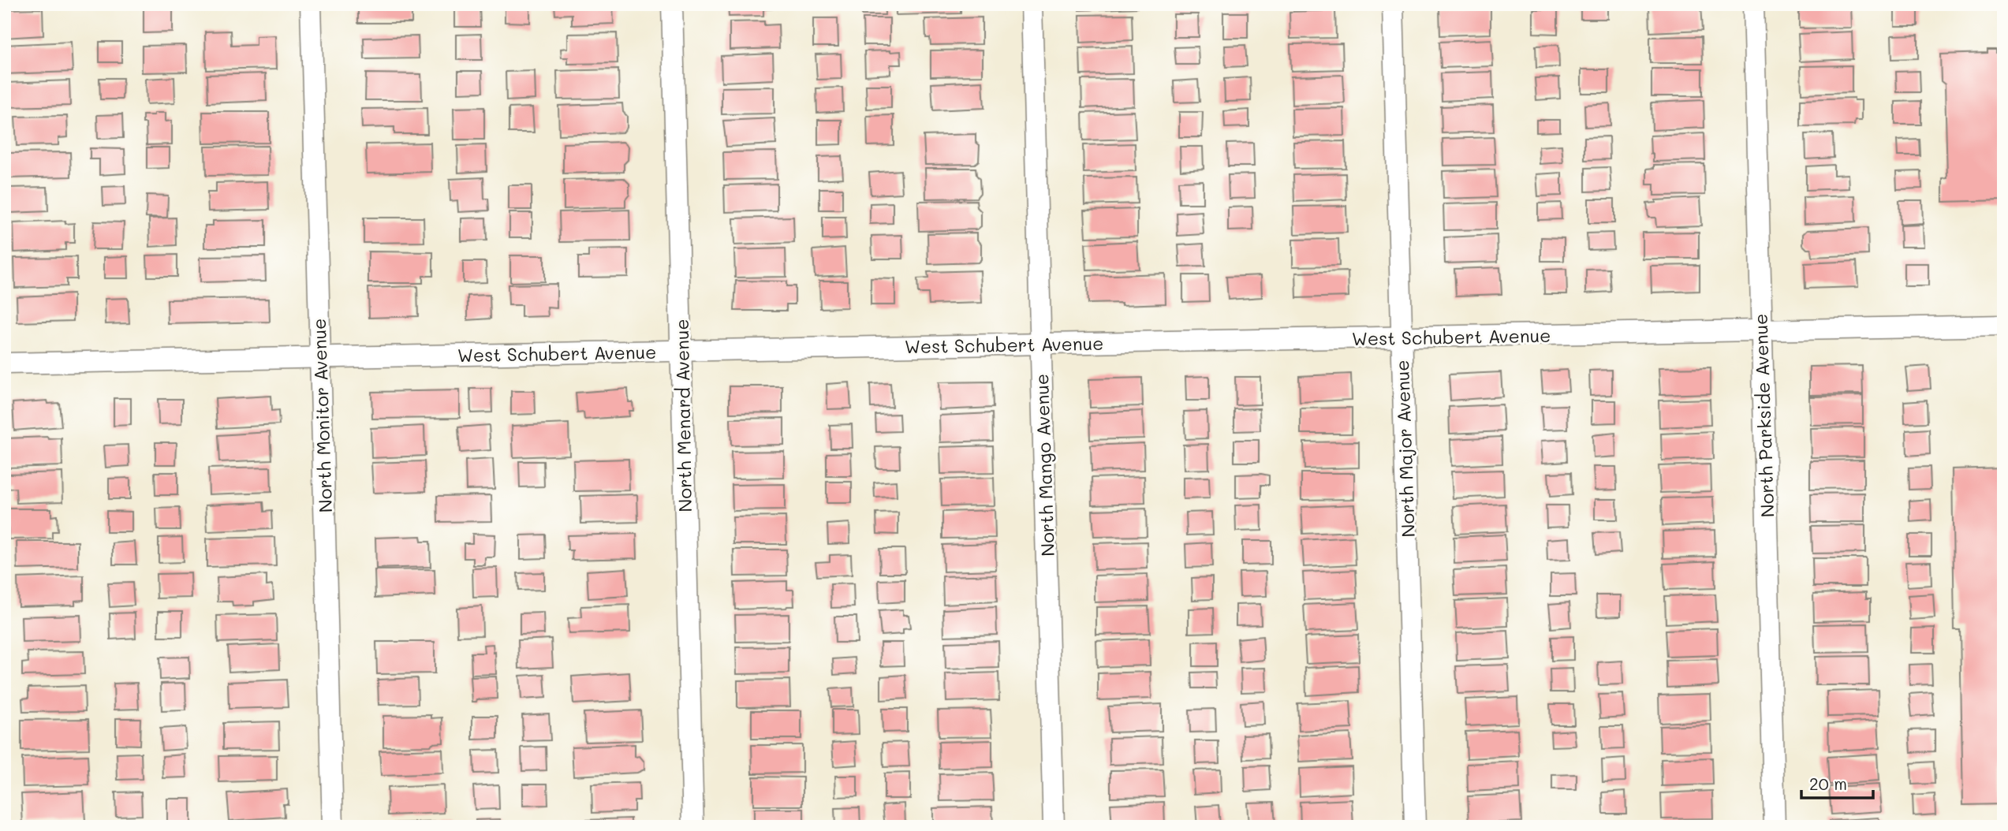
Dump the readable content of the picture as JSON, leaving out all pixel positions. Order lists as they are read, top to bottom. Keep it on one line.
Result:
{"streets":{"street":["West Schubert Avenue","North Monitor Avenue","North Menard Avenue","North Parkside Avenue","North Major Avenue","North Mango Avenue"]},"crossings":[["West Schubert Avenue","North Monitor Avenue"],["West Schubert Avenue","North Menard Avenue"],["West Schubert Avenue","North Parkside Avenue"],["West Schubert Avenue","North Major Avenue"],["West Schubert Avenue","North Mango Avenue"]],"scale_bar":"20 m"}
